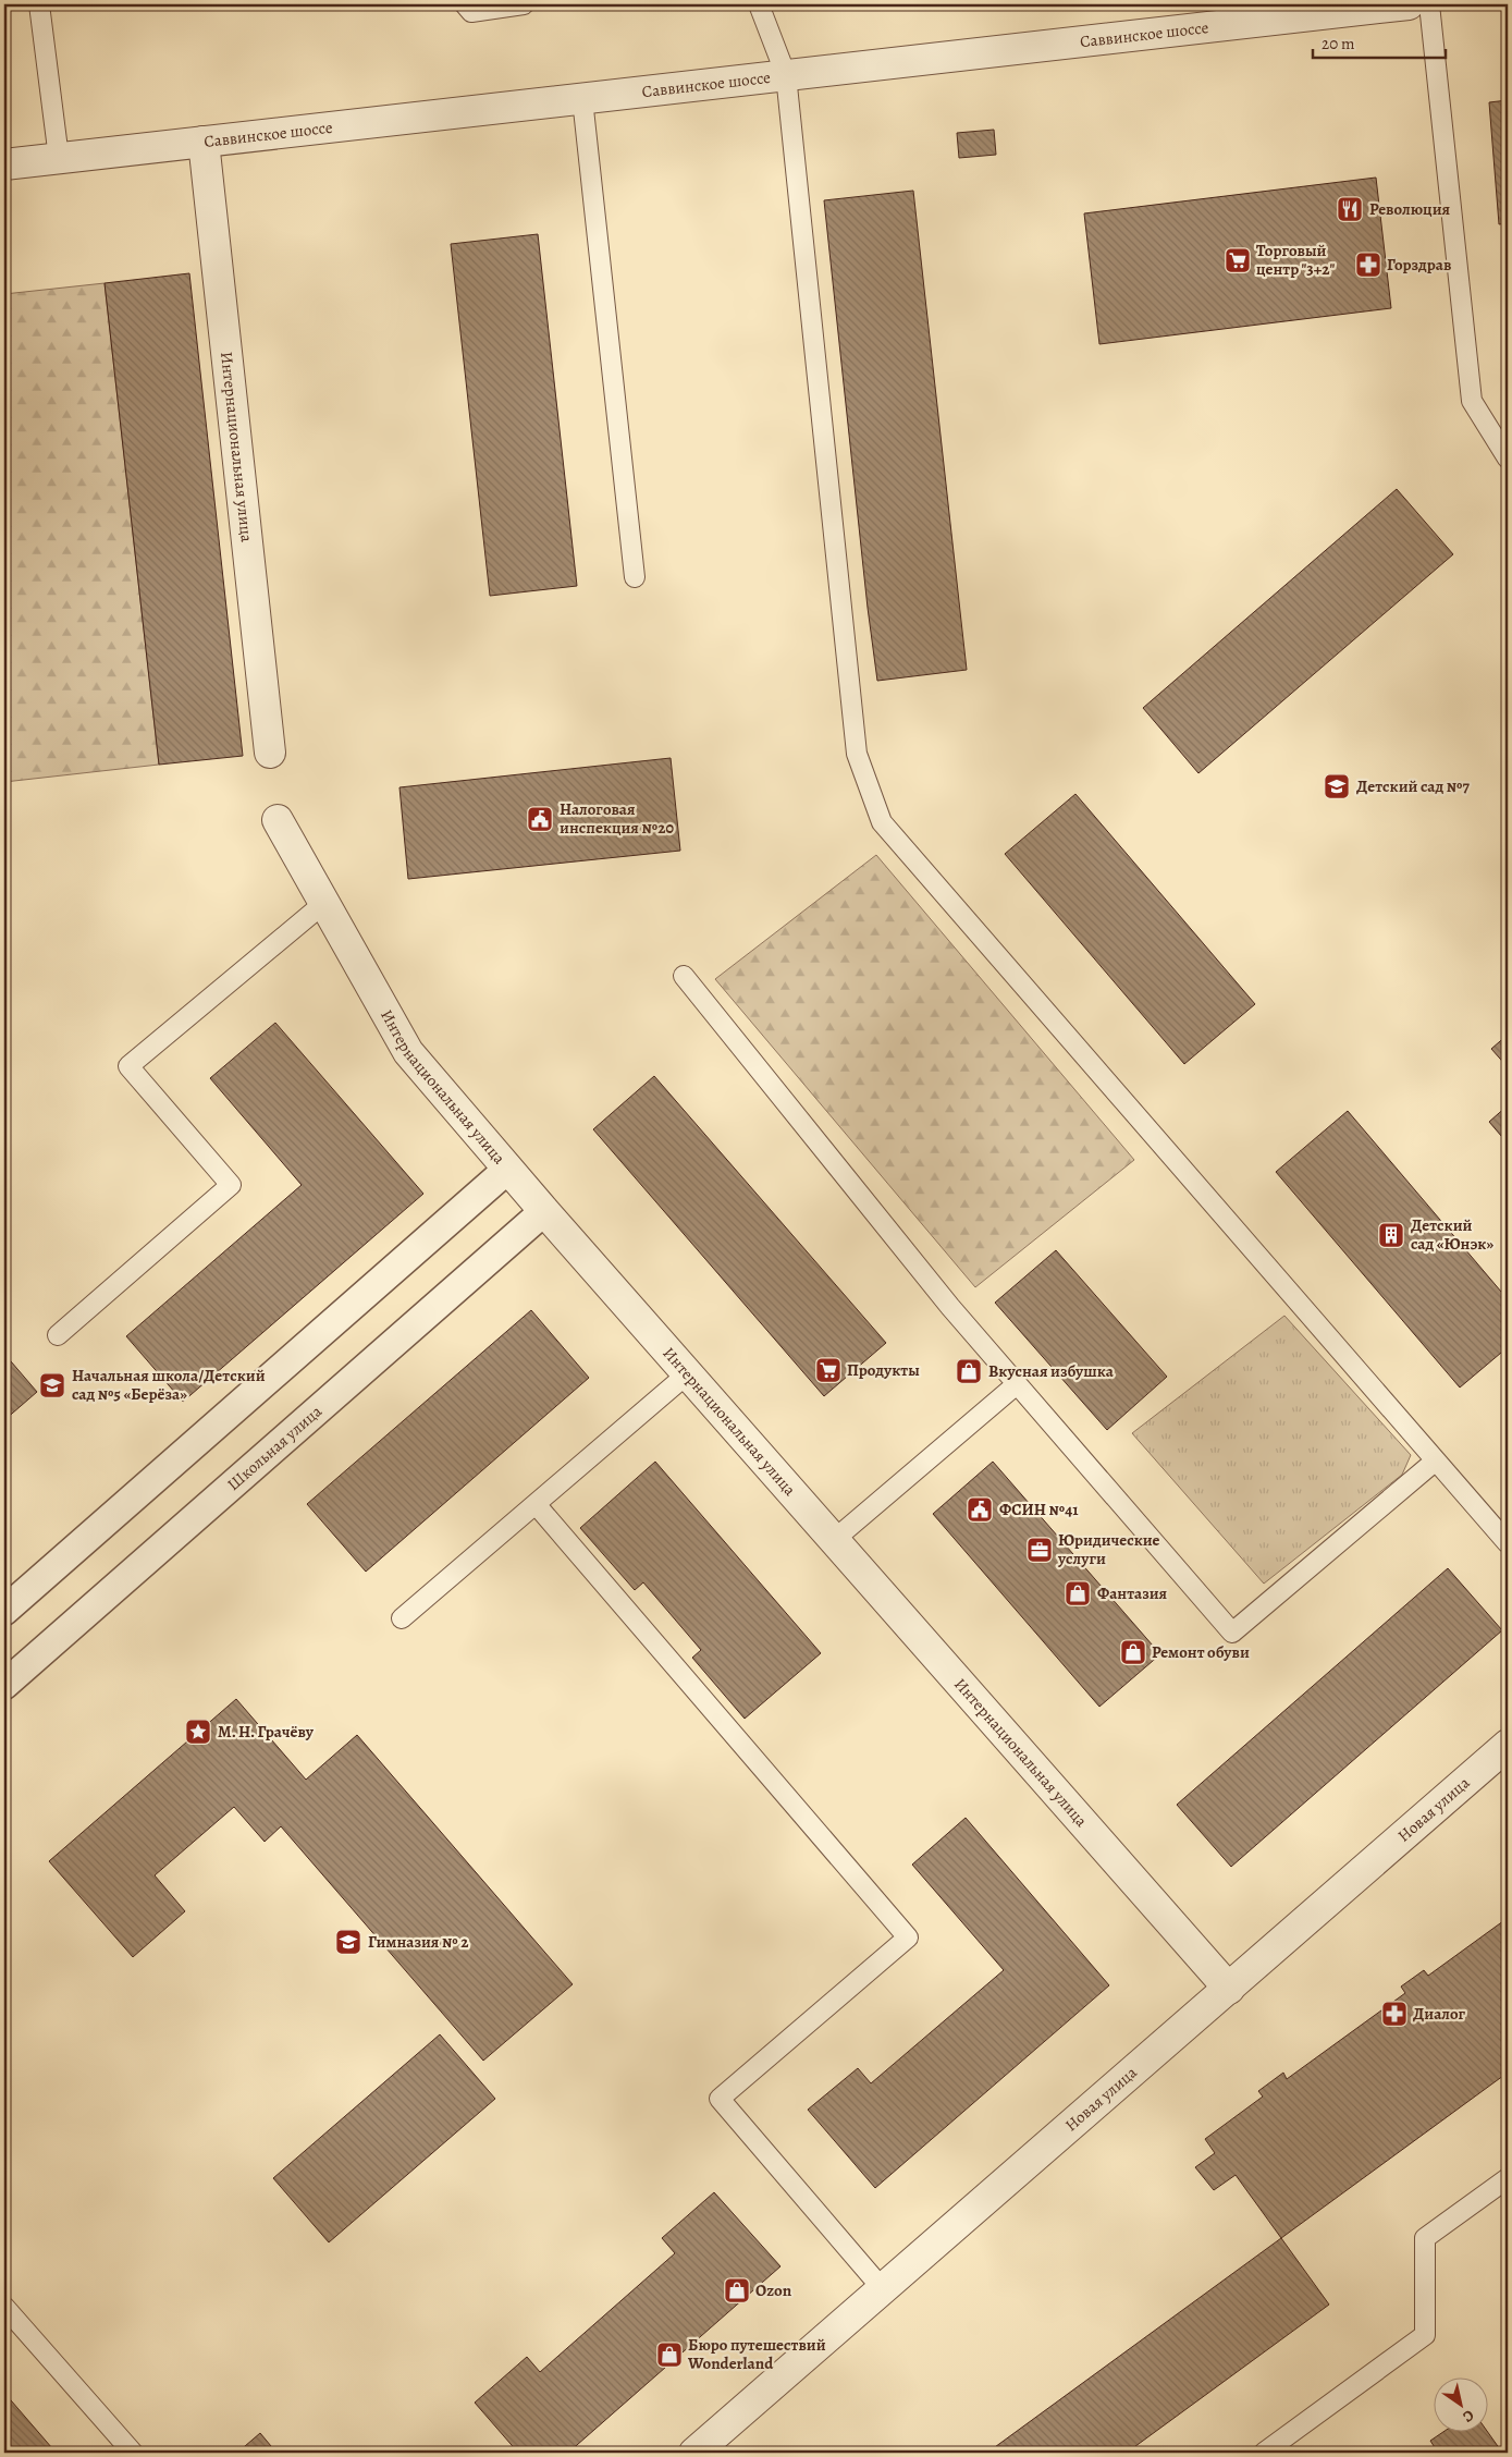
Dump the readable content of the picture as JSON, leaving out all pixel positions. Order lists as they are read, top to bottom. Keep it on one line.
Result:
{"streets":{"street":["Саввинское шоссе","Интернациональная улица","Школьная улица","Новая улица"]},"crossings":[["Саввинское шоссе","Интернациональная улица"],["Интернациональная улица","Школьная улица"],["Интернациональная улица","Новая улица"]],"places":{"restaurant":["Революция"],"supermarket":["Торговый центр \"3+2\"","Продукты"],"pharmacy":["Горздрав","Диалог"],"school or university":["Детский сад №7","Начальная школа/Детский сад №5 «Берёза»","Гимназия № 2"],"public building":["Налоговая инспекция №20","ФСИН №41"],"building":["Детский сад «Юнэк»"],"shop":["Вкусная избушка","Фантазия","Ремонт обуви","Ozon","Бюро путешествий Wonderland"],"office":["Юридические услуги"],"place":["М. Н. Грачёву"]},"scale_bar":"20 m","north":"bottom right"}
